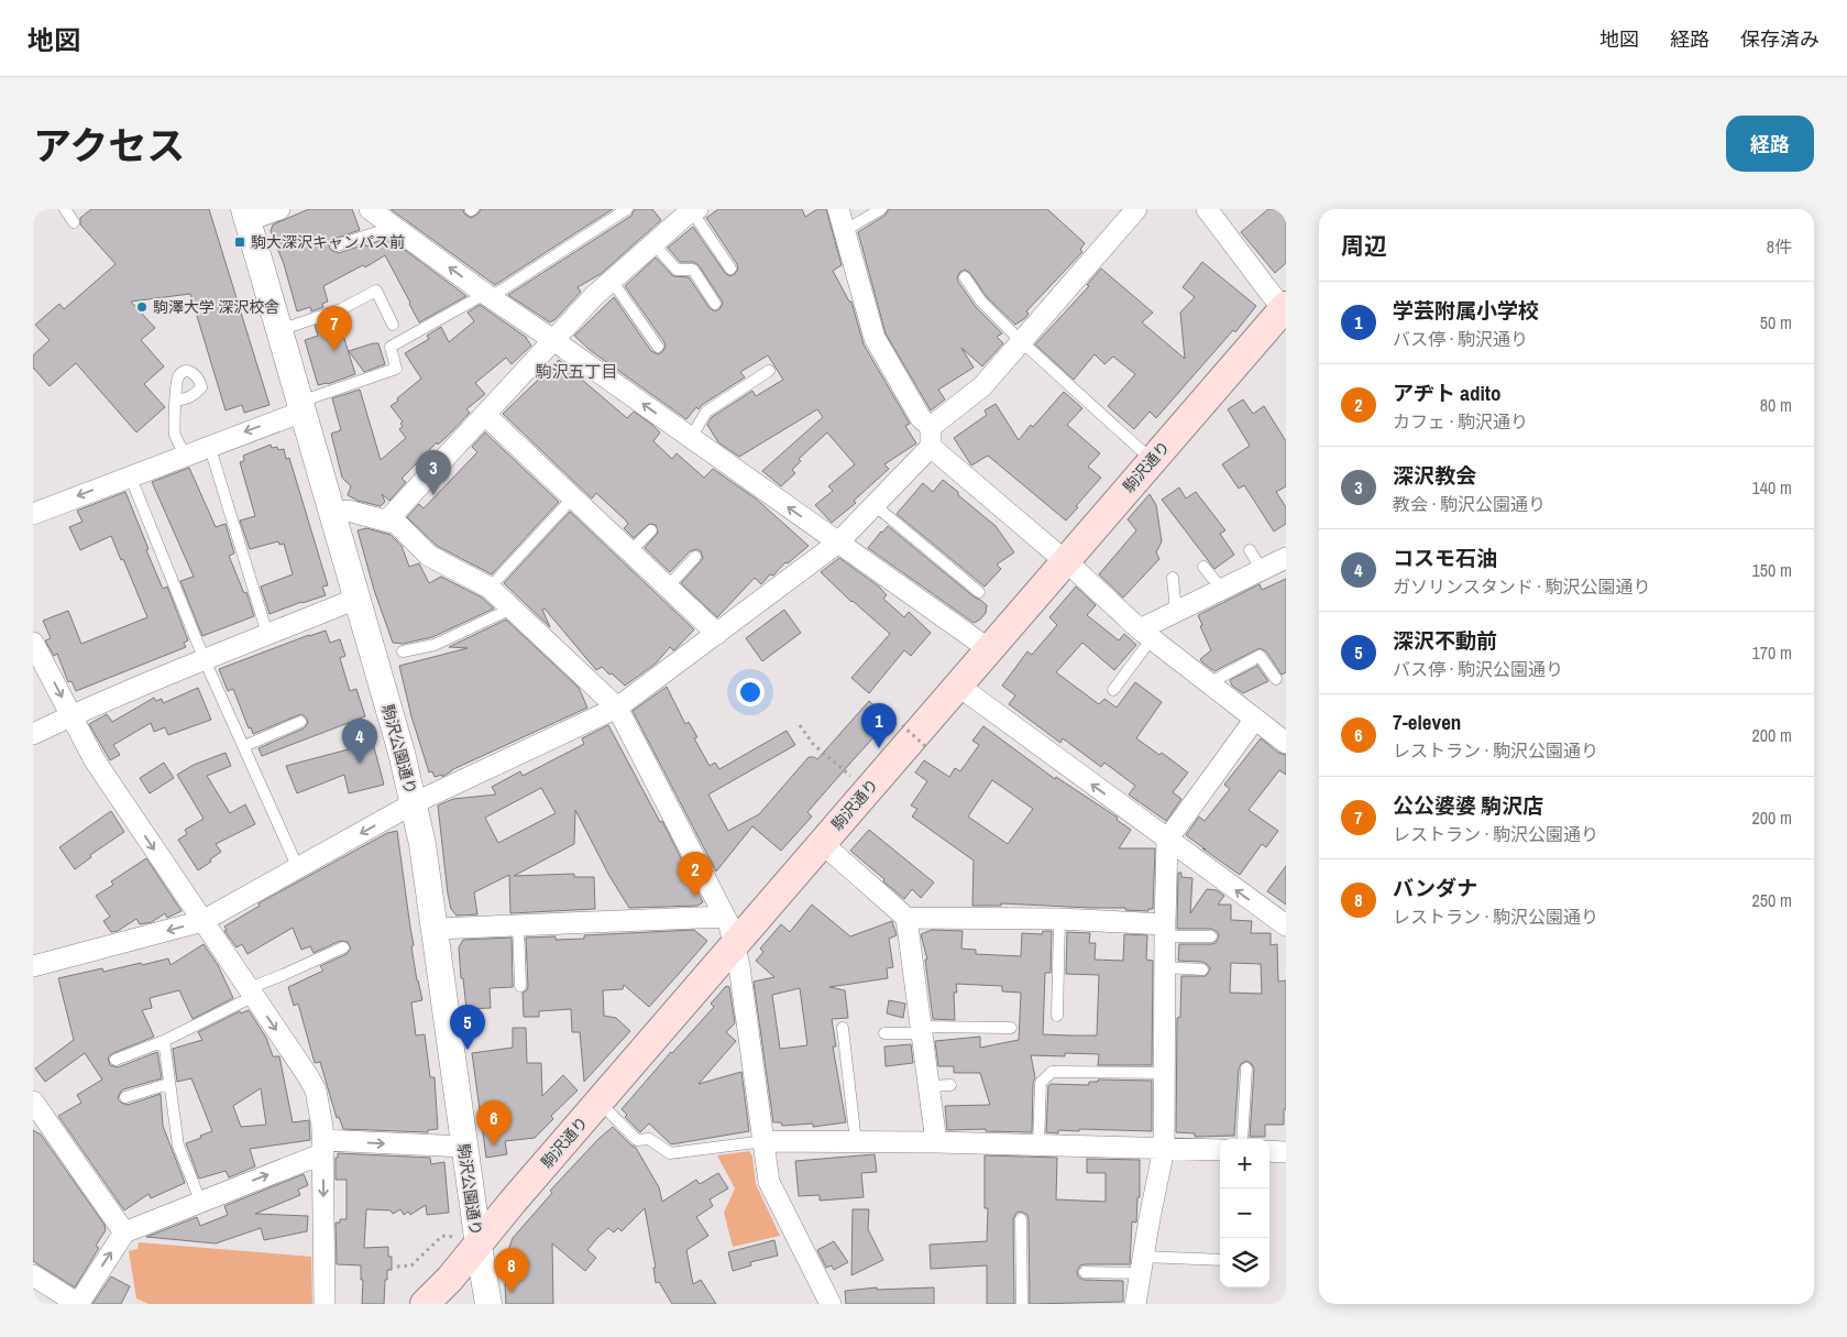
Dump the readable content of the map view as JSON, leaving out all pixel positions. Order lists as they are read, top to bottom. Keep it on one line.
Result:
{"streets":{"main road":["駒沢通り"],"street":["駒沢公園通り"]},"crossings":[["駒沢通り","駒沢公園通り"]],"districts":["駒沢五丁目"],"places":{"transit":["駒大深沢キャンパス前"],"other":["駒澤大学 深沢校舎"]},"page":{"header":"地図","nav":["地図","経路","保存済み"],"title":"アクセス","buttons":"経路","heading":["周辺","8件"],"list":[{"mark":"1","name":"学芸附属小学校","note":"バス停 · 駒沢通り","value":"50 m"},{"mark":"2","name":"アヂト adito","note":"カフェ · 駒沢通り","value":"80 m"},{"mark":"3","name":"深沢教会","note":"教会 · 駒沢公園通り","value":"140 m"},{"mark":"4","name":"コスモ石油","note":"ガソリンスタンド · 駒沢公園通り","value":"150 m"},{"mark":"5","name":"深沢不動前","note":"バス停 · 駒沢公園通り","value":"170 m"},{"mark":"6","name":"7-eleven","note":"レストラン · 駒沢公園通り","value":"200 m"},{"mark":"7","name":"公公婆婆 駒沢店","note":"レストラン · 駒沢公園通り","value":"200 m"},{"mark":"8","name":"バンダナ","note":"レストラン · 駒沢公園通り","value":"250 m"}],"pins":["7","3","1","4","2","5","6","8"],"map_buttons":["+","−"]}}
